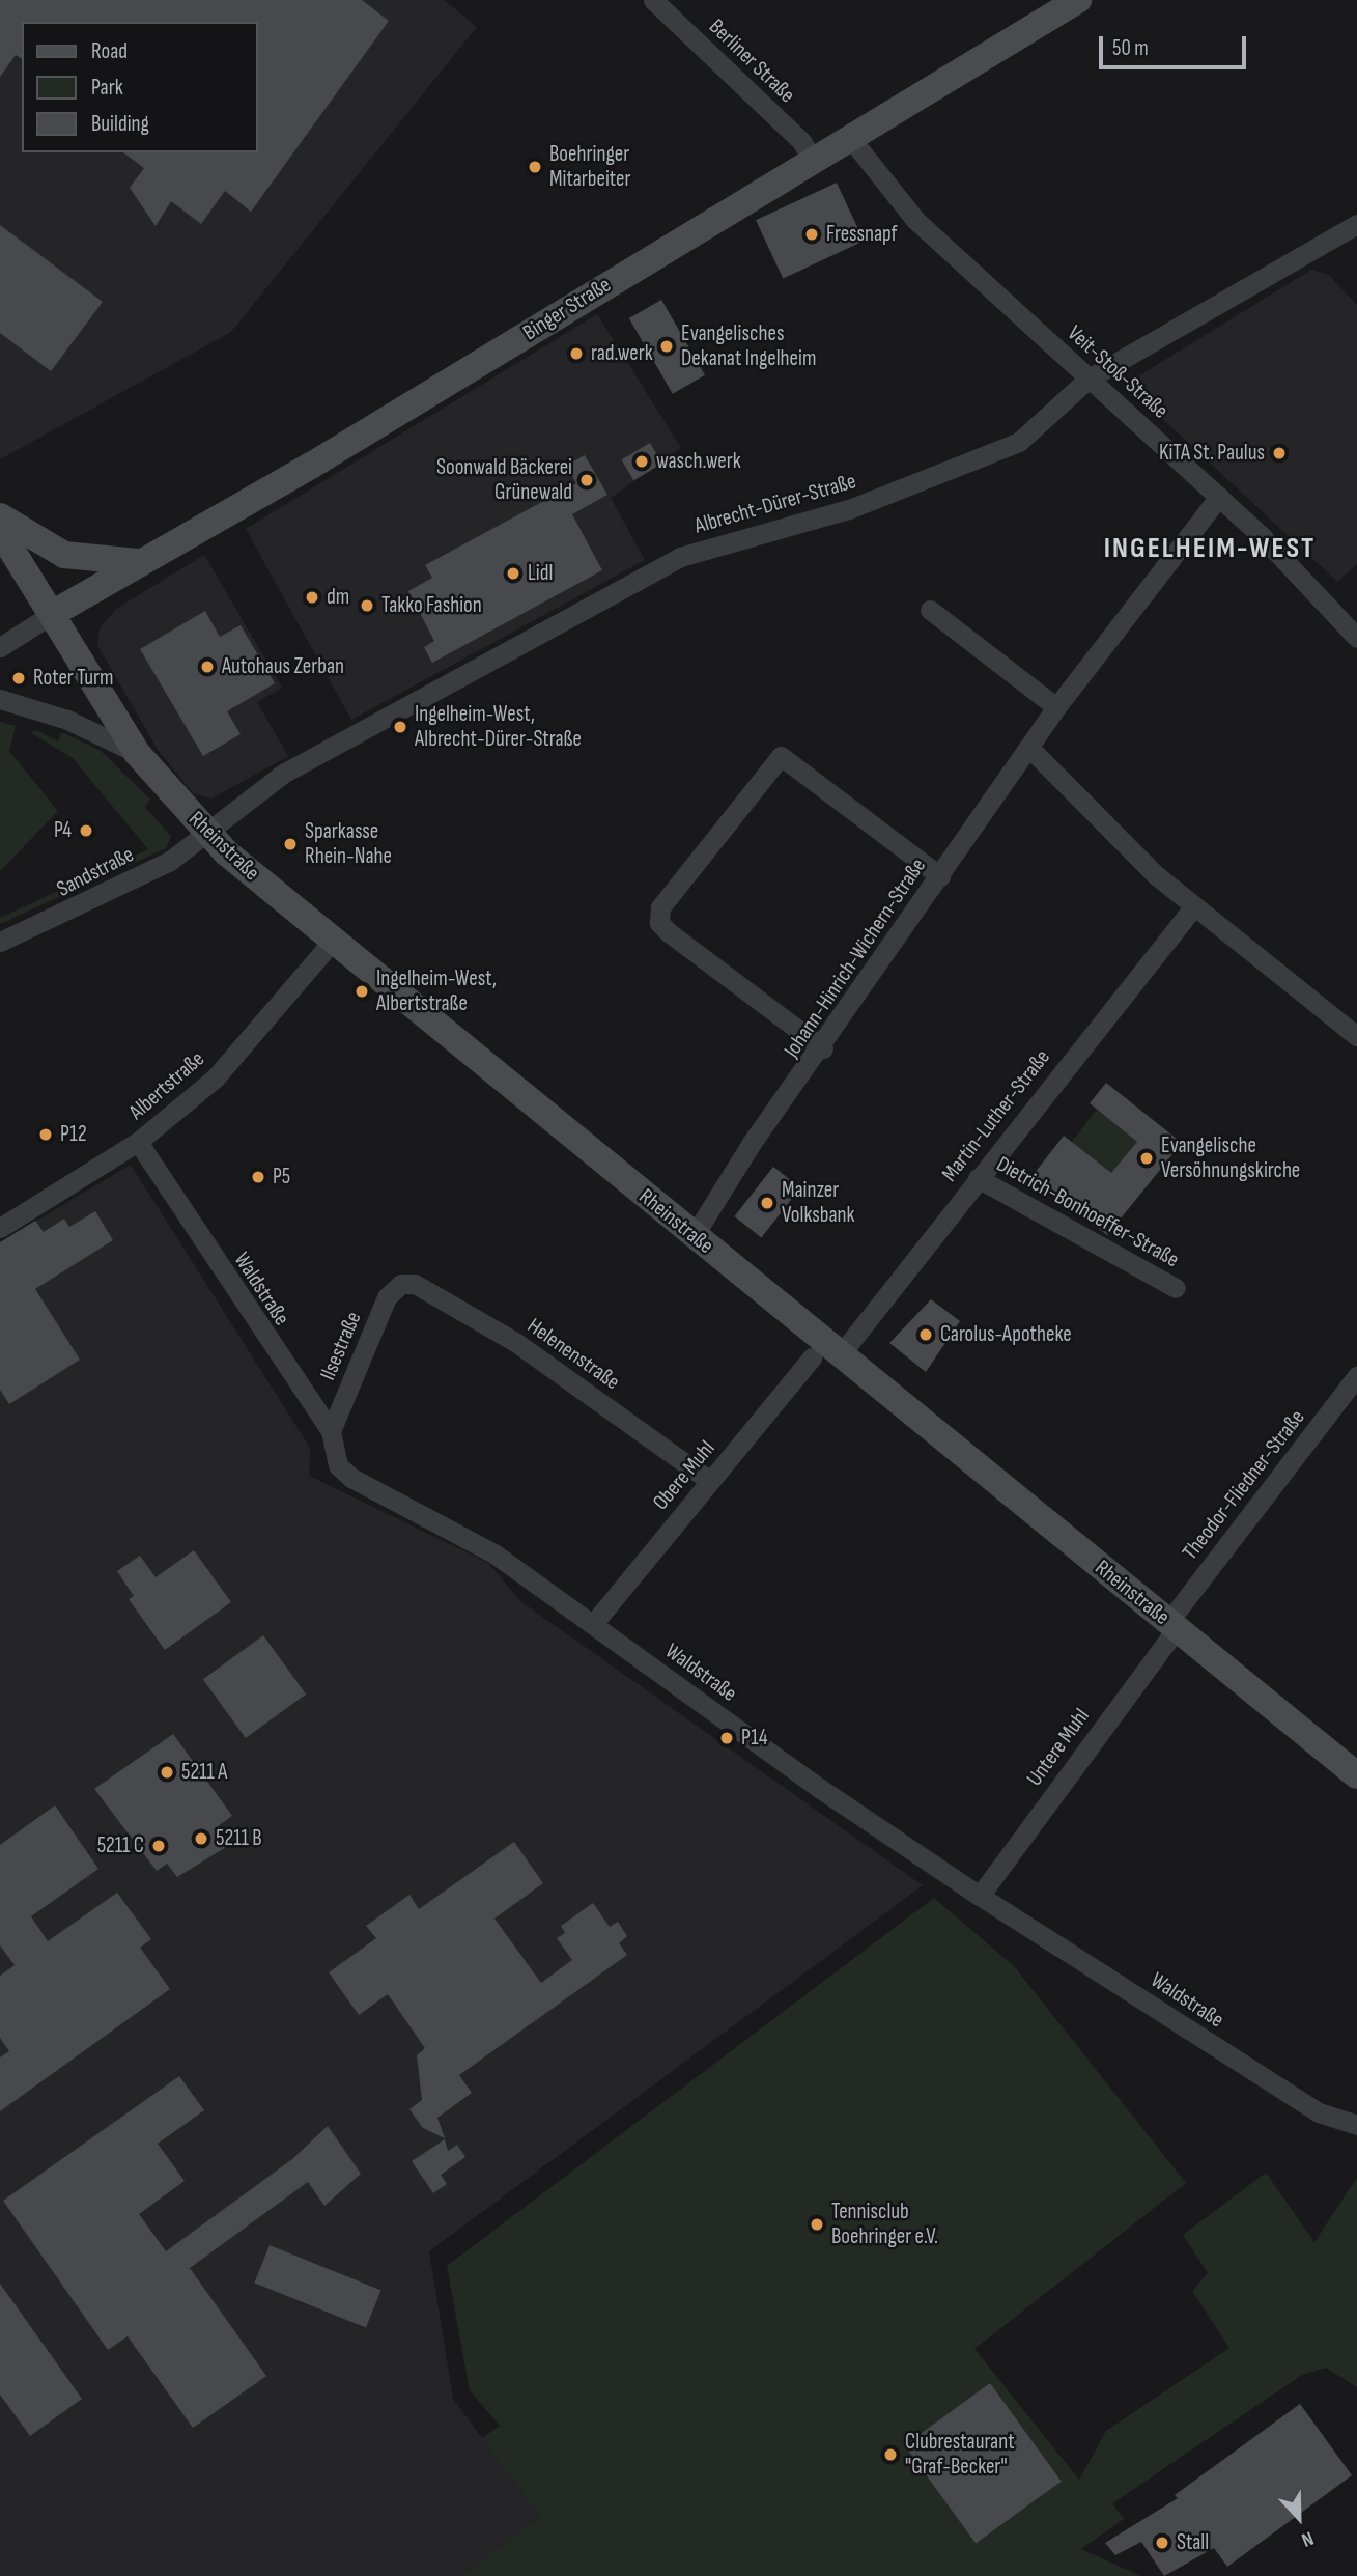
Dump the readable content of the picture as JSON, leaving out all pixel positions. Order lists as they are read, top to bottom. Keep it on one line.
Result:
{"streets":{"main road":["Binger Straße","Rheinstraße"],"street":["Berliner Straße","Veit-Stoß-Straße","Albrecht-Dürer-Straße","Sandstraße","Johann-Hinrich-Wichern-Straße","Albertstraße","Martin-Luther-Straße","Dietrich-Bonhoeffer-Straße","Waldstraße","Ilsestraße","Helenenstraße","Obere Muhl","Theodor-Fliedner-Straße","Untere Muhl"]},"crossings":[["Berliner Straße","Binger Straße"],["Binger Straße","Veit-Stoß-Straße"],["Binger Straße","Rheinstraße"],["Veit-Stoß-Straße","Albrecht-Dürer-Straße"],["Veit-Stoß-Straße","Johann-Hinrich-Wichern-Straße"],["Albrecht-Dürer-Straße","Rheinstraße"],["Albrecht-Dürer-Straße","Sandstraße"],["Rheinstraße","Sandstraße"],["Rheinstraße","Johann-Hinrich-Wichern-Straße"],["Rheinstraße","Albertstraße"],["Rheinstraße","Martin-Luther-Straße"],["Rheinstraße","Theodor-Fliedner-Straße"],["Rheinstraße","Untere Muhl"],["Albertstraße","Waldstraße"],["Martin-Luther-Straße","Dietrich-Bonhoeffer-Straße"],["Waldstraße","Ilsestraße"],["Waldstraße","Obere Muhl"],["Waldstraße","Untere Muhl"],["Ilsestraße","Helenenstraße"],["Helenenstraße","Obere Muhl"],["Theodor-Fliedner-Straße","Untere Muhl"]],"districts":["INGELHEIM-WEST"],"places":["Boehringer Mitarbeiter","Fressnapf","Evangelisches Dekanat Ingelheim","rad.werk","KiTA St. Paulus","wasch.werk","Soonwald Bäckerei Grünewald","Lidl","dm","Takko Fashion","Autohaus Zerban","Roter Turm","Ingelheim-West, Albrecht-Dürer-Straße","P4","Sparkasse Rhein-Nahe","Ingelheim-West, Albertstraße","P12","Evangelische Versöhnungskirche","P5","Mainzer Volksbank","Carolus-Apotheke","P14","5211 A","5211 B","5211 C","Tennisclub Boehringer e.V.","Clubrestaurant \"Graf-Becker\"","Stall"],"legend":["Road","Park","Building"],"scale_bar":"50 m","north":"bottom"}
